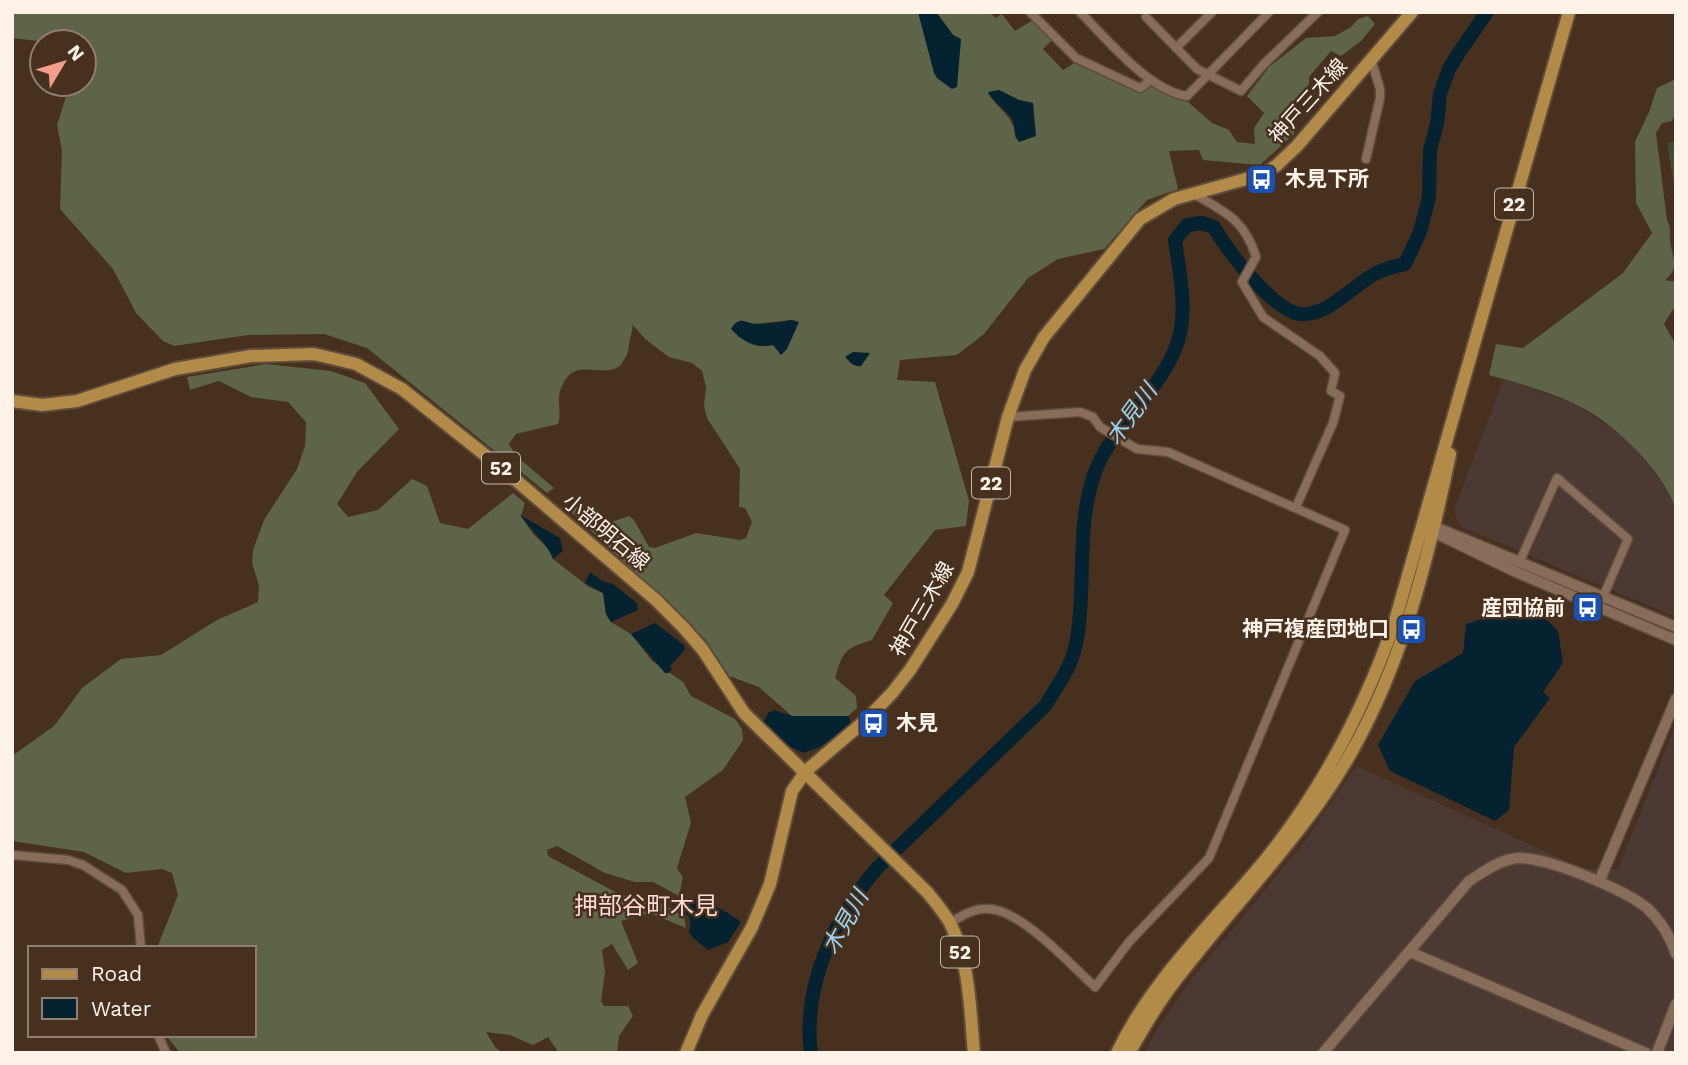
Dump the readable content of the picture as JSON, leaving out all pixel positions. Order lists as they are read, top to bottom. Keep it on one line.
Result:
{"streets":{"main road":["神戸三木線","22","52","小部明石線"]},"crossings":[["神戸三木線","小部明石線"]],"districts":["押部谷町木見"],"water":["木見川"],"places":{"bus stop":["木見下所","産団協前","神戸複産団地口","木見"]},"legend":["Road","Water"],"north":"top right"}
